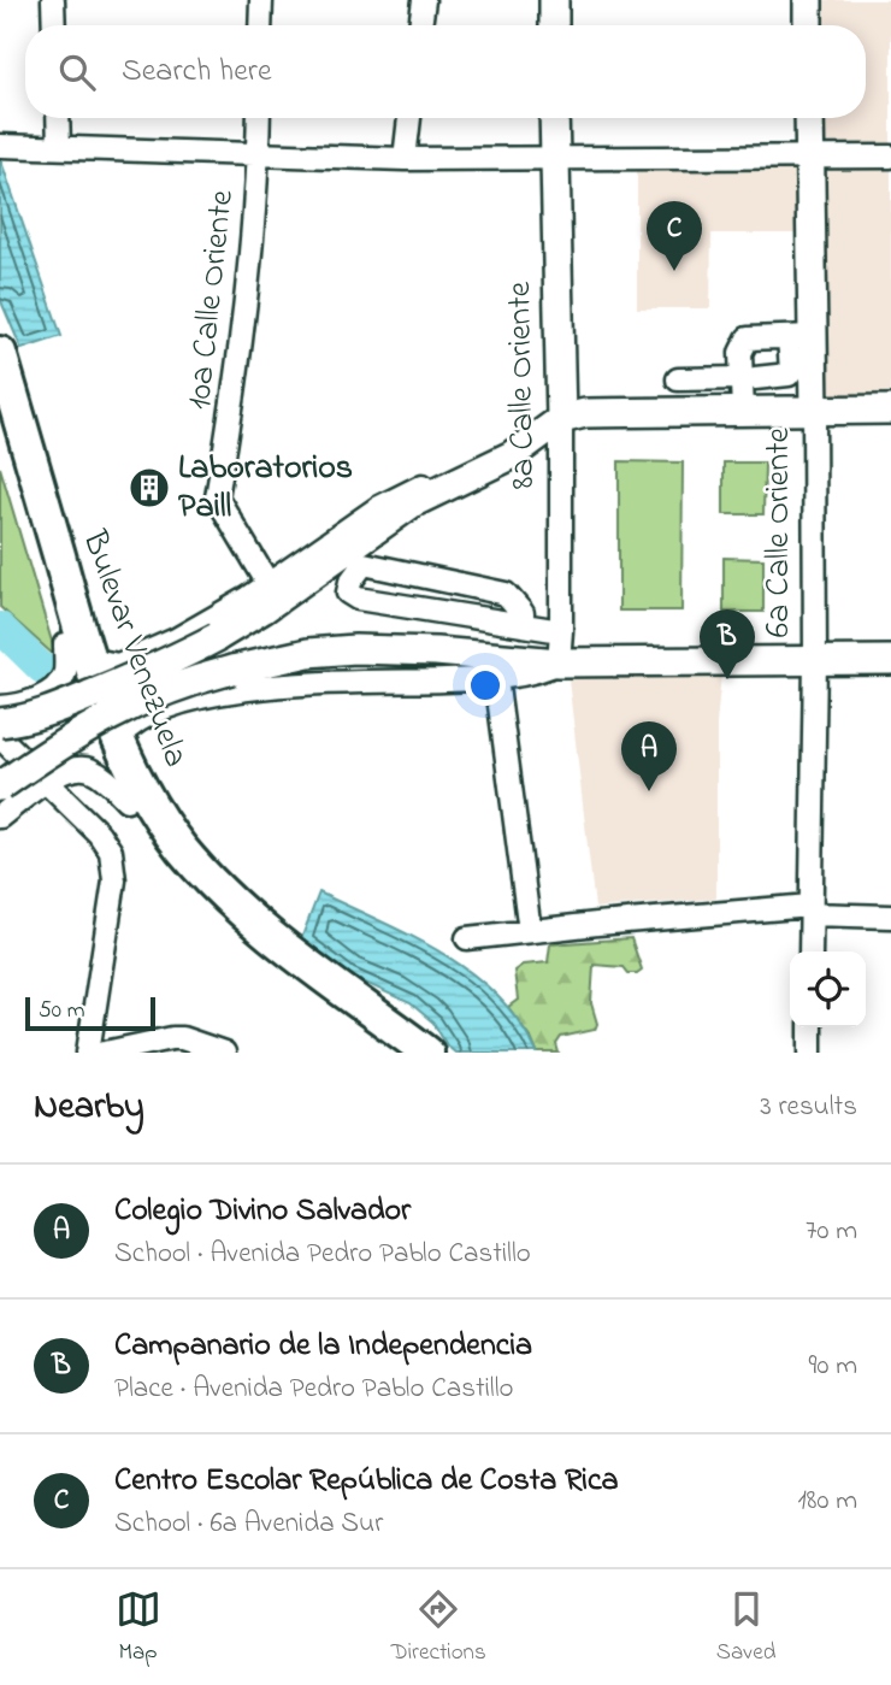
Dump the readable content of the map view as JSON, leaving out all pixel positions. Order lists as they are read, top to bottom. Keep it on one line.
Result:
{"streets":{"highway":["Bulevar Venezuela"],"main road":["8a Calle Oriente","6a Calle Oriente"],"street":["10a Calle Oriente"]},"places":{"building":["Laboratorios Paill"]},"scale_bar":"50 m","page":{"search":"Search here","pins":["C","B","A"],"scale":"50 m","heading":["Nearby","3 results"],"list":[{"mark":"A","name":"Colegio Divino Salvador","note":"School · Avenida Pedro Pablo Castillo","value":"70 m"},{"mark":"B","name":"Campanario de la Independencia","note":"Place · Avenida Pedro Pablo Castillo","value":"90 m"},{"mark":"C","name":"Centro Escolar República de Costa Rica","note":"School · 6a Avenida Sur","value":"180 m"}],"nav":["Map","Directions","Saved"]}}
